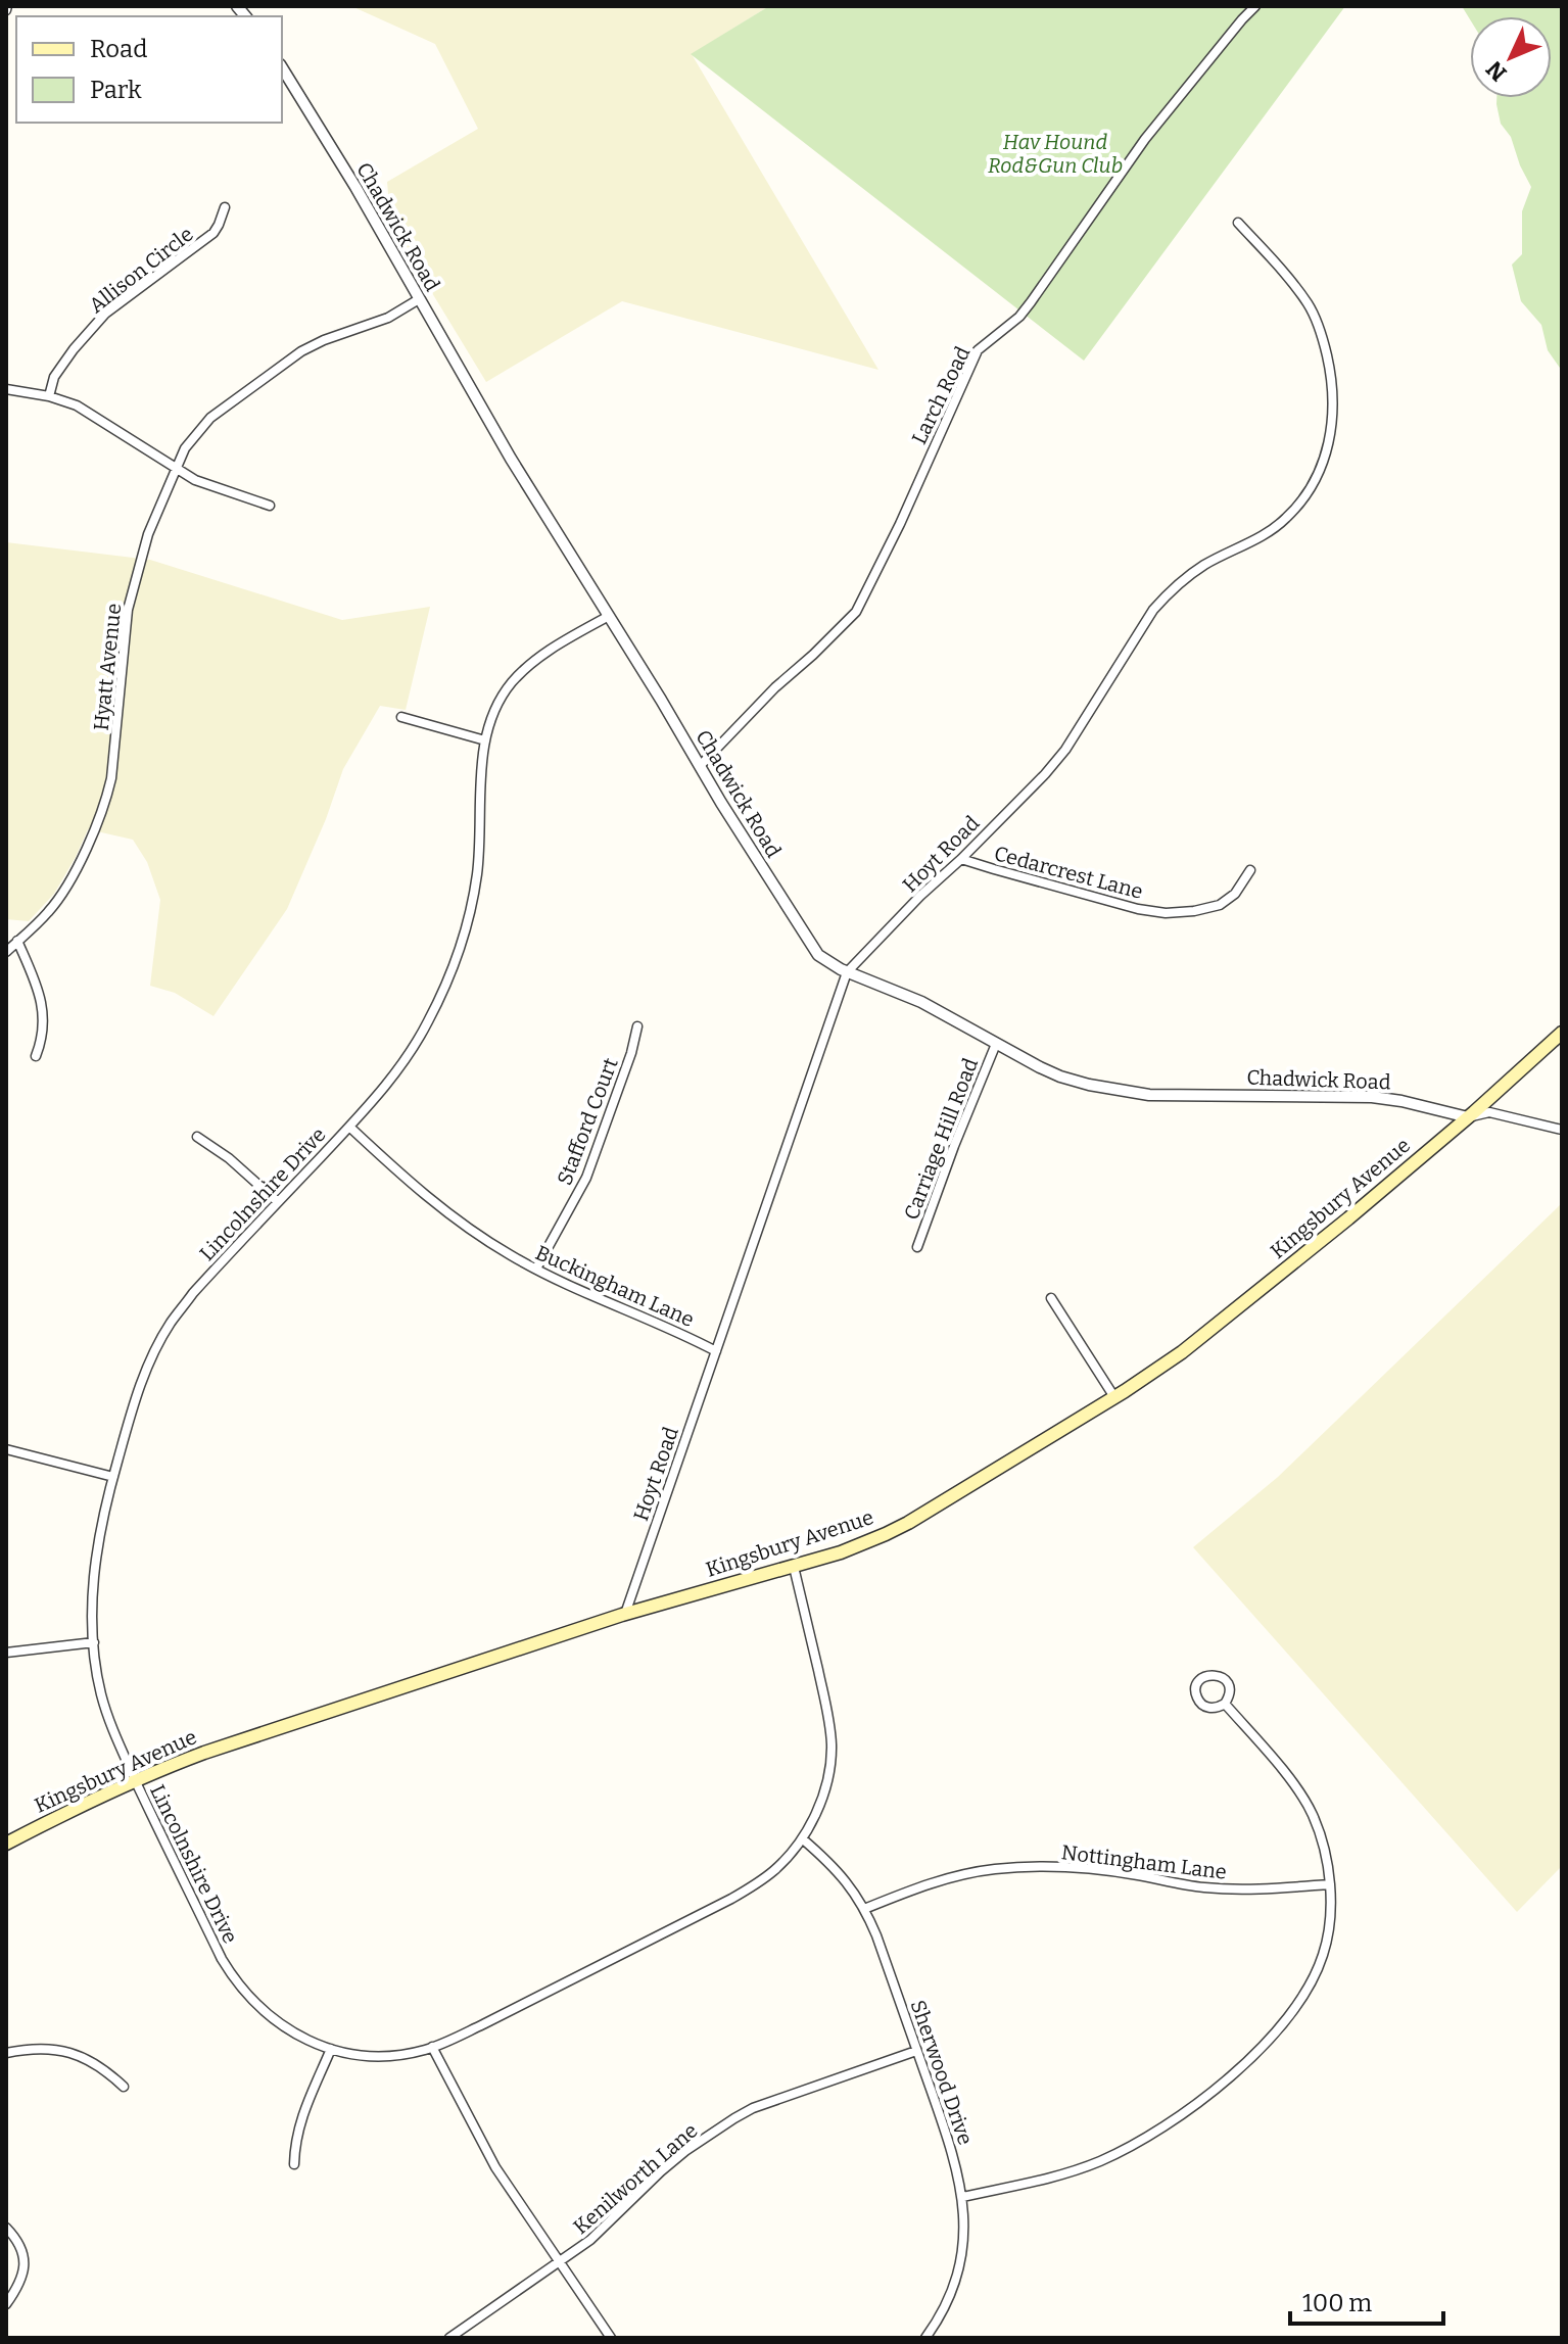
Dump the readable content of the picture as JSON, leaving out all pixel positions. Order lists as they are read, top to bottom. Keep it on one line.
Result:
{"streets":{"main road":["Kingsbury Avenue"],"street":["Chadwick Road","Allison Circle","Larch Road","Hyatt Avenue","Hoyt Road","Cedarcrest Lane","Stafford Court","Carriage Hill Road","Lincolnshire Drive","Buckingham Lane","Nottingham Lane","Sherwood Drive","Kenilworth Lane"]},"crossings":[["Chadwick Road","Larch Road"],["Chadwick Road","Hyatt Avenue"],["Chadwick Road","Hoyt Road"],["Chadwick Road","Carriage Hill Road"],["Chadwick Road","Lincolnshire Drive"],["Chadwick Road","Kingsbury Avenue"],["Hoyt Road","Cedarcrest Lane"],["Hoyt Road","Kingsbury Avenue"],["Hoyt Road","Buckingham Lane"],["Stafford Court","Buckingham Lane"],["Lincolnshire Drive","Kingsbury Avenue"],["Lincolnshire Drive","Buckingham Lane"],["Lincolnshire Drive","Sherwood Drive"],["Nottingham Lane","Sherwood Drive"],["Sherwood Drive","Kenilworth Lane"]],"parks":["Hav Hound Rod&Gun Club"],"legend":["Road","Park"],"scale_bar":"100 m","north":"bottom left"}
